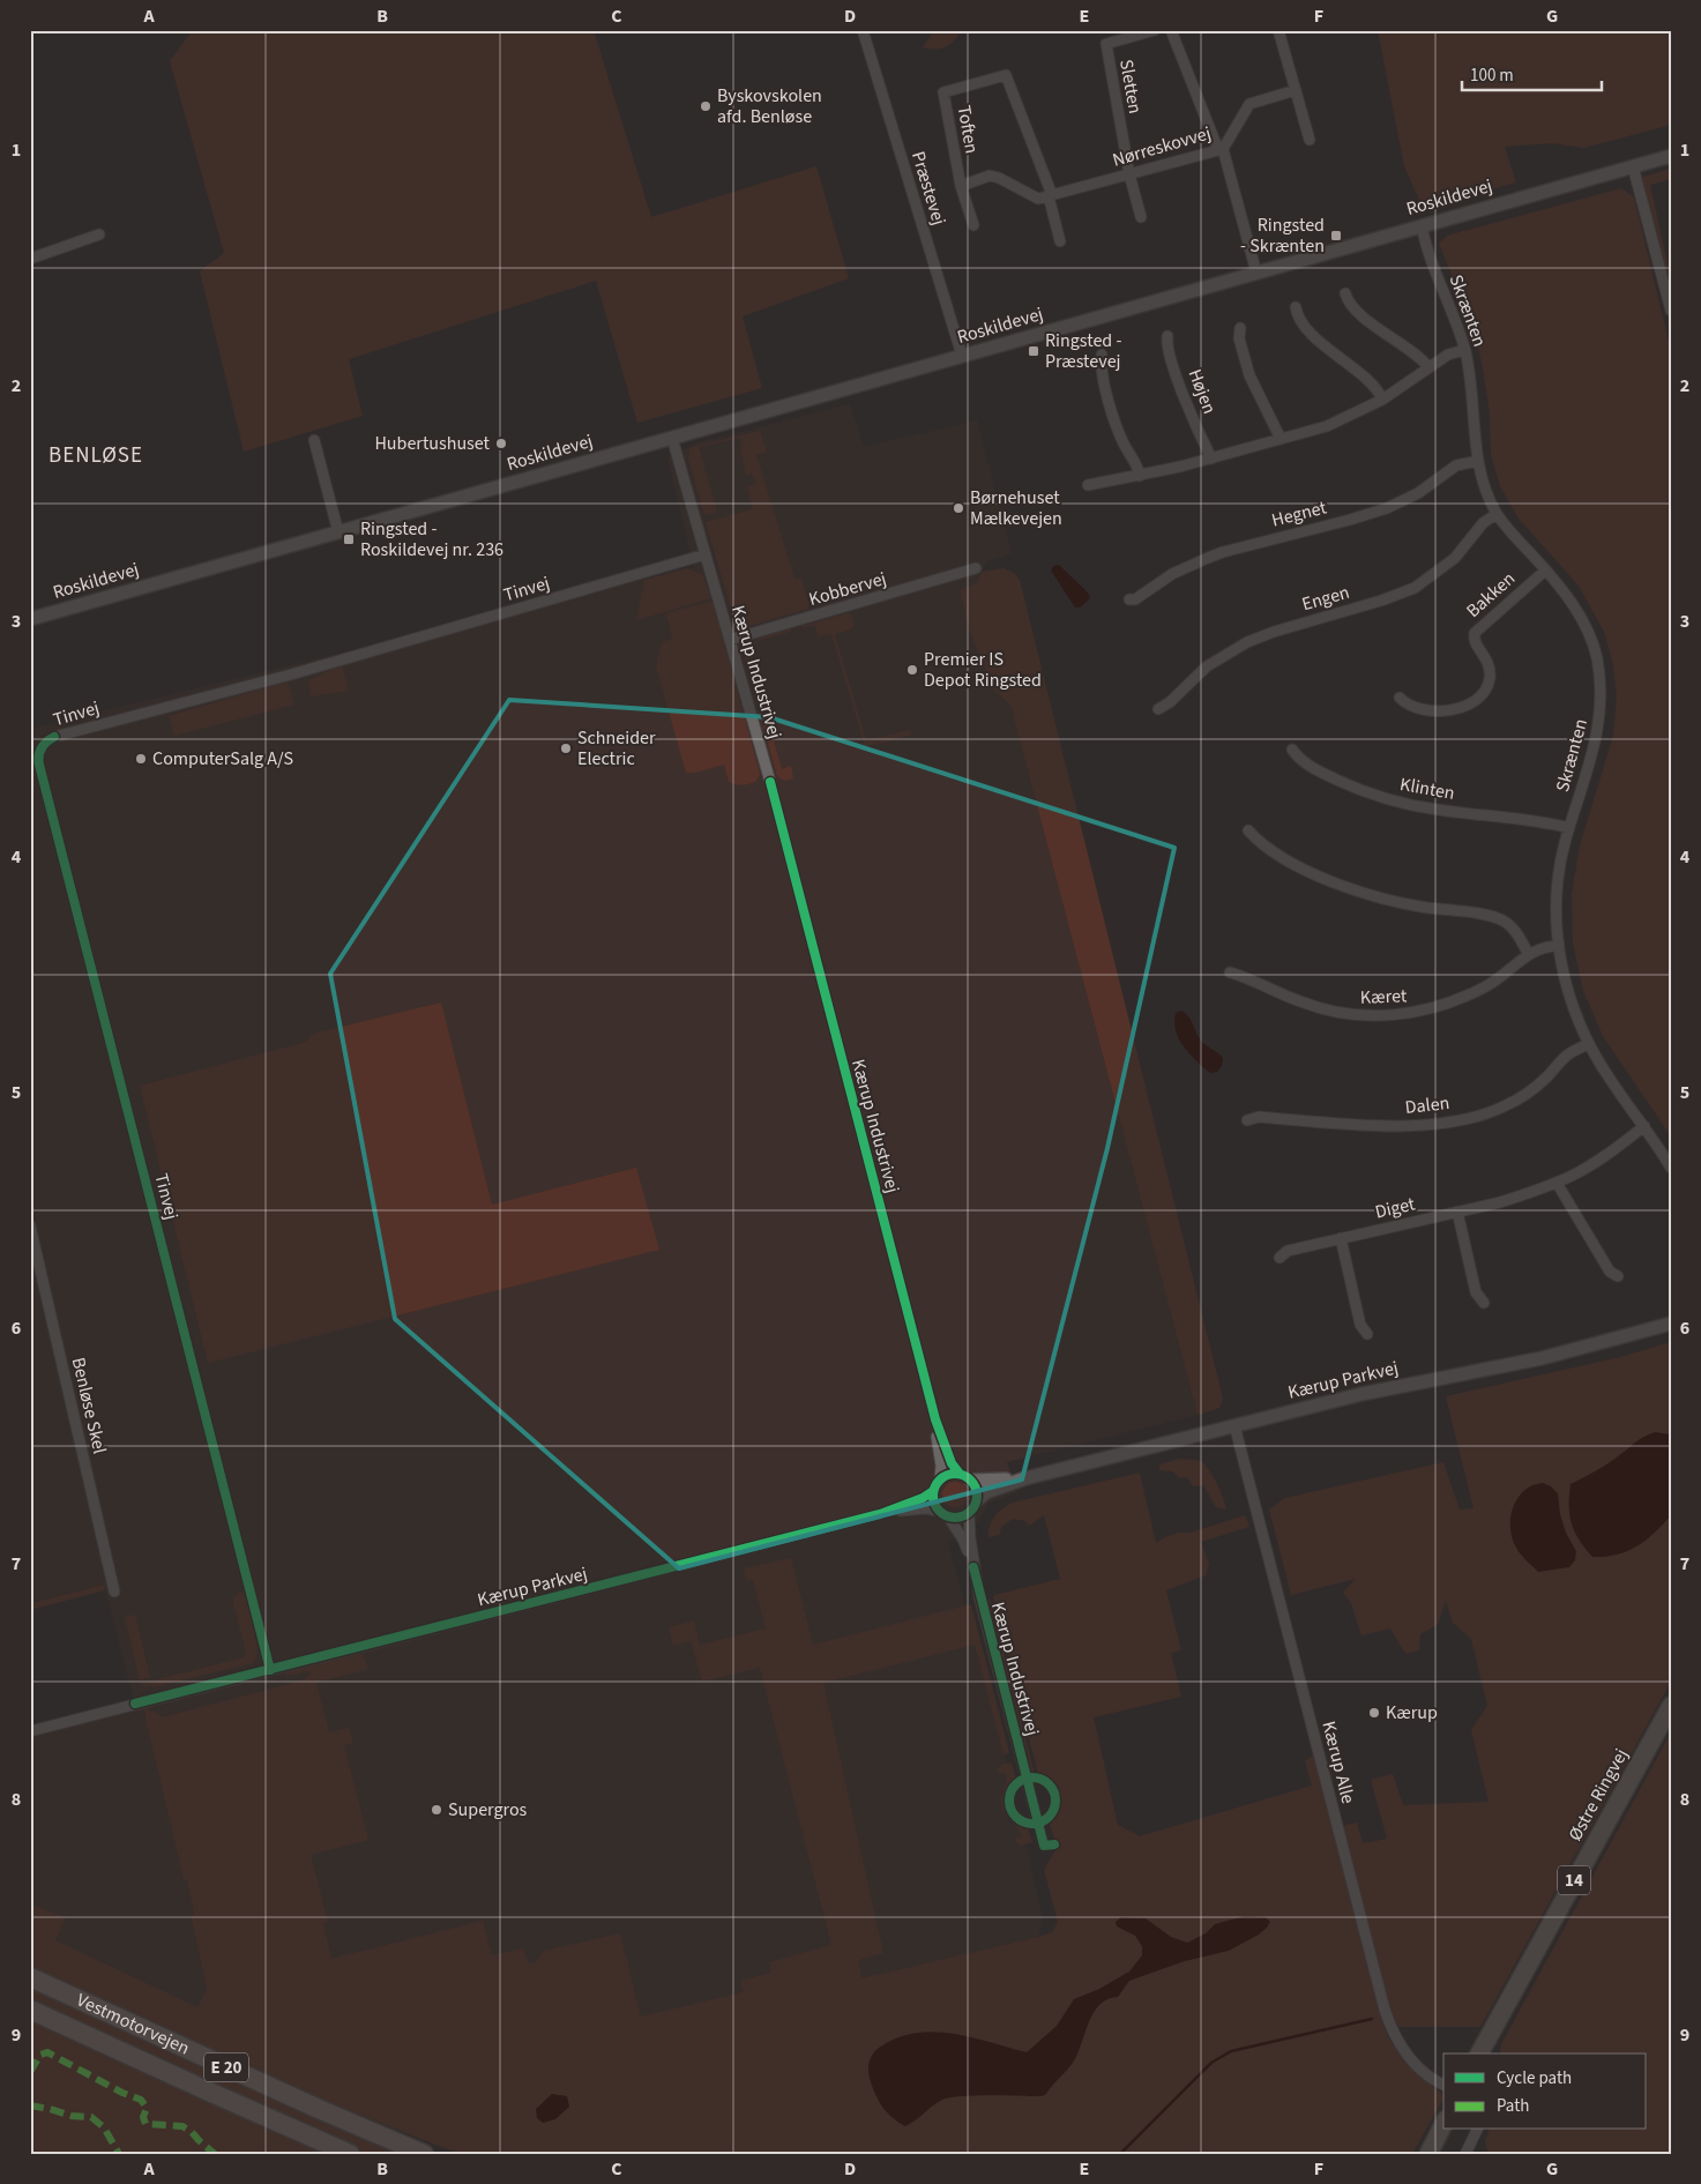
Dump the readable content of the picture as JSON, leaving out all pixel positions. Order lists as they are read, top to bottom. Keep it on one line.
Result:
{"streets":{"highway":["Vestmotorvejen","E 20"],"main road":["Østre Ringvej","14"],"street":["Sletten","Toften","Nørreskovvej","Præstevej","Roskildevej","Skrænten","Højen","Hegnet","Tinvej","Kobbervej","Bakken","Engen","Kærup Industrivej","Klinten","Kæret","Dalen","Diget","Kærup Parkvej","Benløse Skel","Kærup Alle"]},"crossings":[["Sletten","Nørreskovvej"],["Toften","Nørreskovvej"],["Præstevej","Roskildevej"],["Roskildevej","Skrænten"],["Roskildevej","Kærup Industrivej"],["Skrænten","Hegnet"],["Skrænten","Bakken"],["Skrænten","Engen"],["Skrænten","Klinten"],["Skrænten","Dalen"],["Skrænten","Diget"],["Tinvej","Kærup Industrivej"],["Tinvej","Kærup Parkvej"],["Kobbervej","Kærup Industrivej"],["Kærup Industrivej","Kærup Parkvej"],["Kærup Parkvej","Kærup Alle"]],"districts":["BENLØSE"],"places":{"other":["Byskovskolen afd. Benløse","Hubertushuset","Børnehuset Mælkevejen","Premier IS Depot Ringsted","Schneider Electric","ComputerSalg A/S","Kærup","Supergros"],"transit":["Ringsted - Skrænten","Ringsted - Præstevej","Ringsted - Roskildevej nr. 236"]},"legend":["Cycle path","Path"],"scale_bar":"100 m","grid":{"columns":["A","B","C","D","E","F","G"],"rows":["1","2","3","4","5","6","7","8","9"]}}
